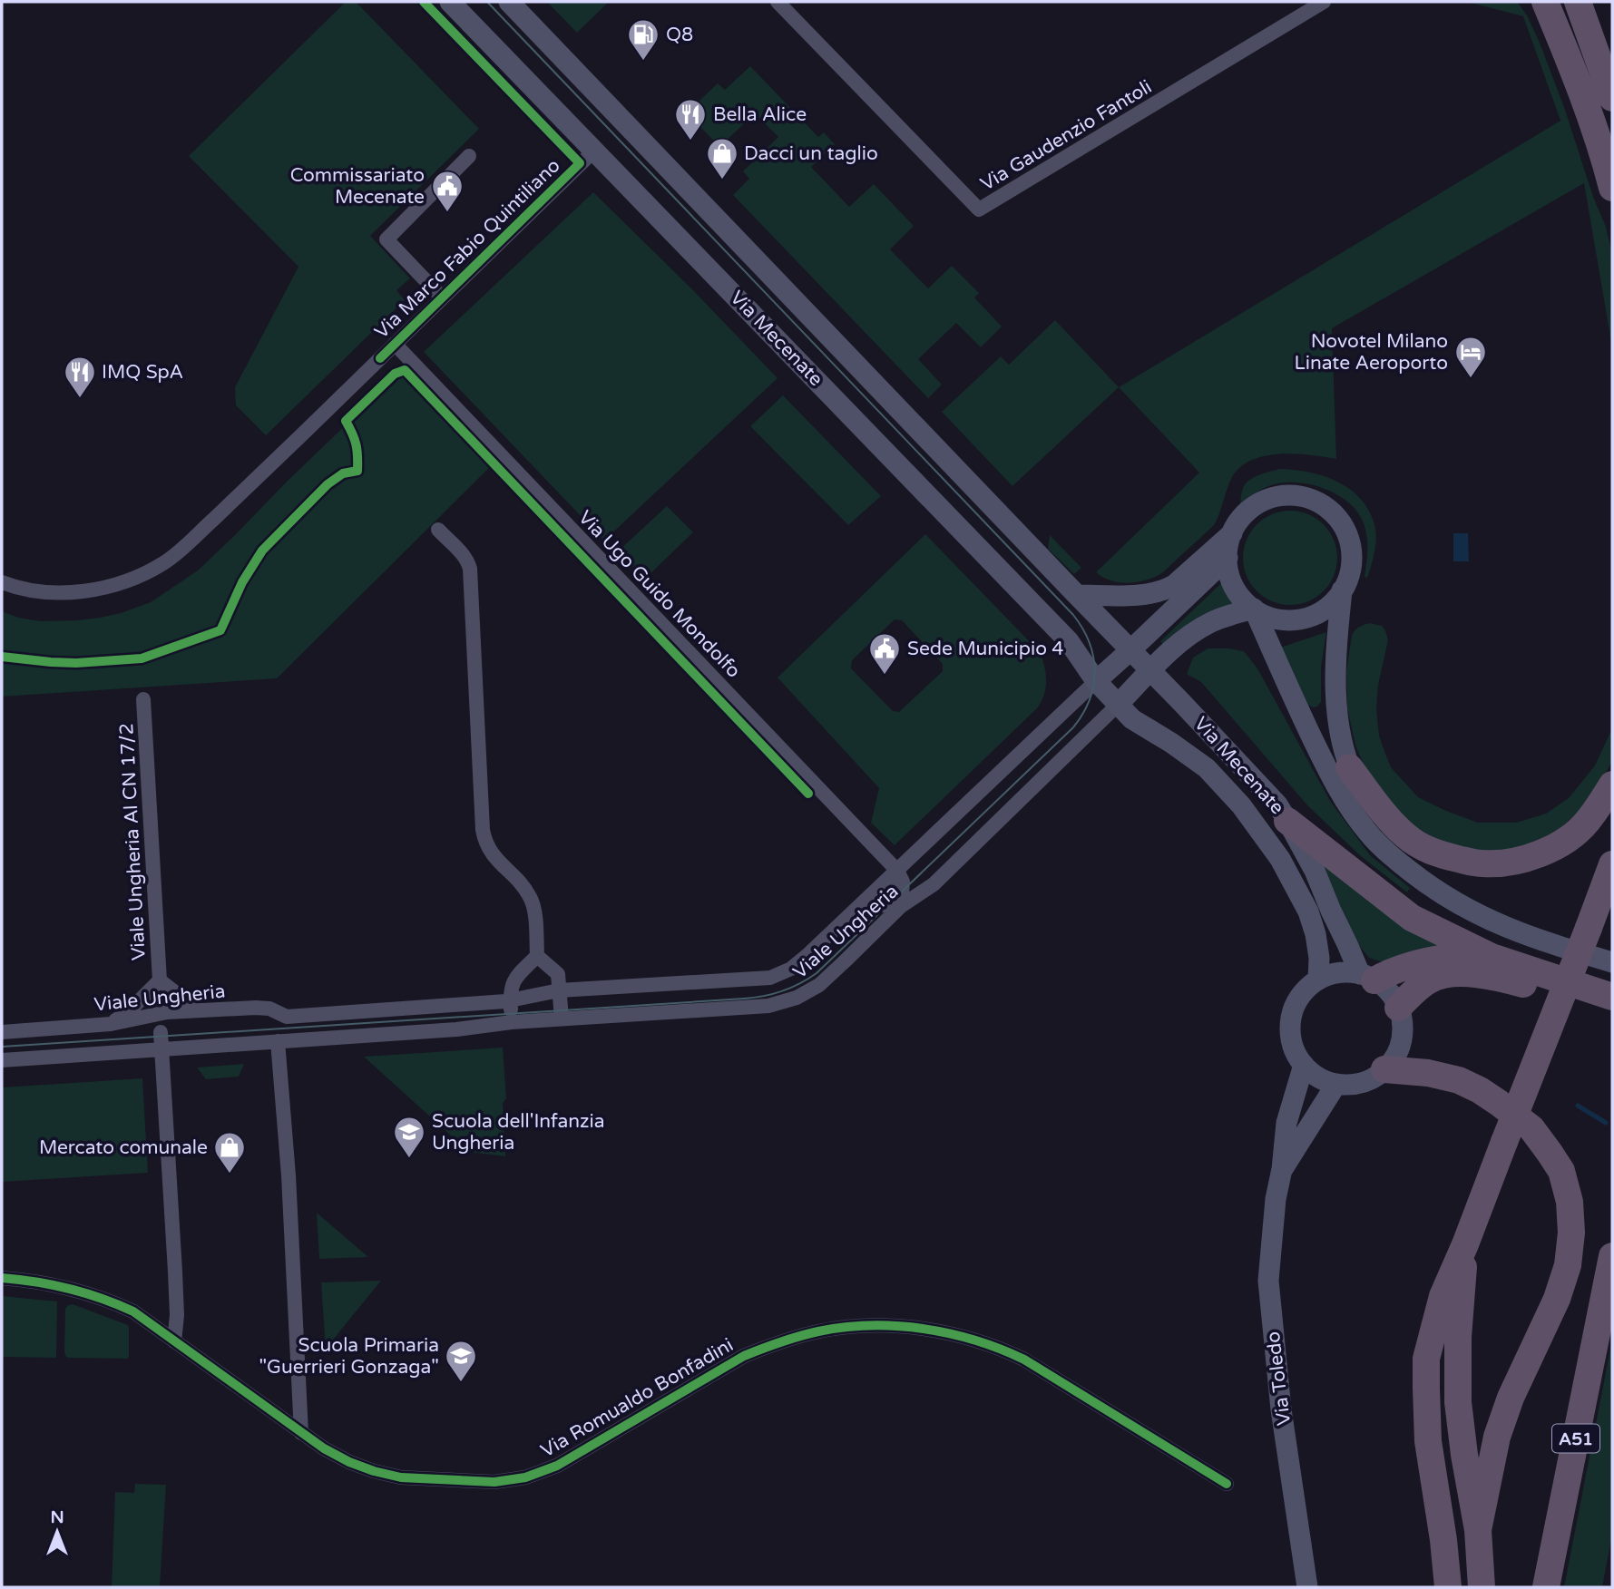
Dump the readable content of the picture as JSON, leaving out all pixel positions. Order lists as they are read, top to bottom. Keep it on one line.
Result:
{"streets":{"highway":["A51"],"main road":["Via Mecenate","Via Toledo"],"street":["Via Gaudenzio Fantoli","Via Marco Fabio Quintiliano","Via Ugo Guido Mondolfo","Viale Ungheria Al CN 17/2","Viale Ungheria","Via Romualdo Bonfadini"]},"crossings":[["Via Marco Fabio Quintiliano","Via Mecenate"],["Via Marco Fabio Quintiliano","Via Ugo Guido Mondolfo"],["Via Mecenate","Viale Ungheria"],["Via Ugo Guido Mondolfo","Viale Ungheria"]],"places":{"fuel station":["Q8"],"restaurant":["Bella Alice","IMQ SpA"],"shop":["Dacci un taglio","Mercato comunale"],"public building":["Commissariato Mecenate","Sede Municipio 4"],"hotel":["Novotel Milano Linate Aeroporto"],"school or university":["Scuola dell'Infanzia Ungheria","Scuola Primaria \"Guerrieri Gonzaga\""]},"north":"top"}
